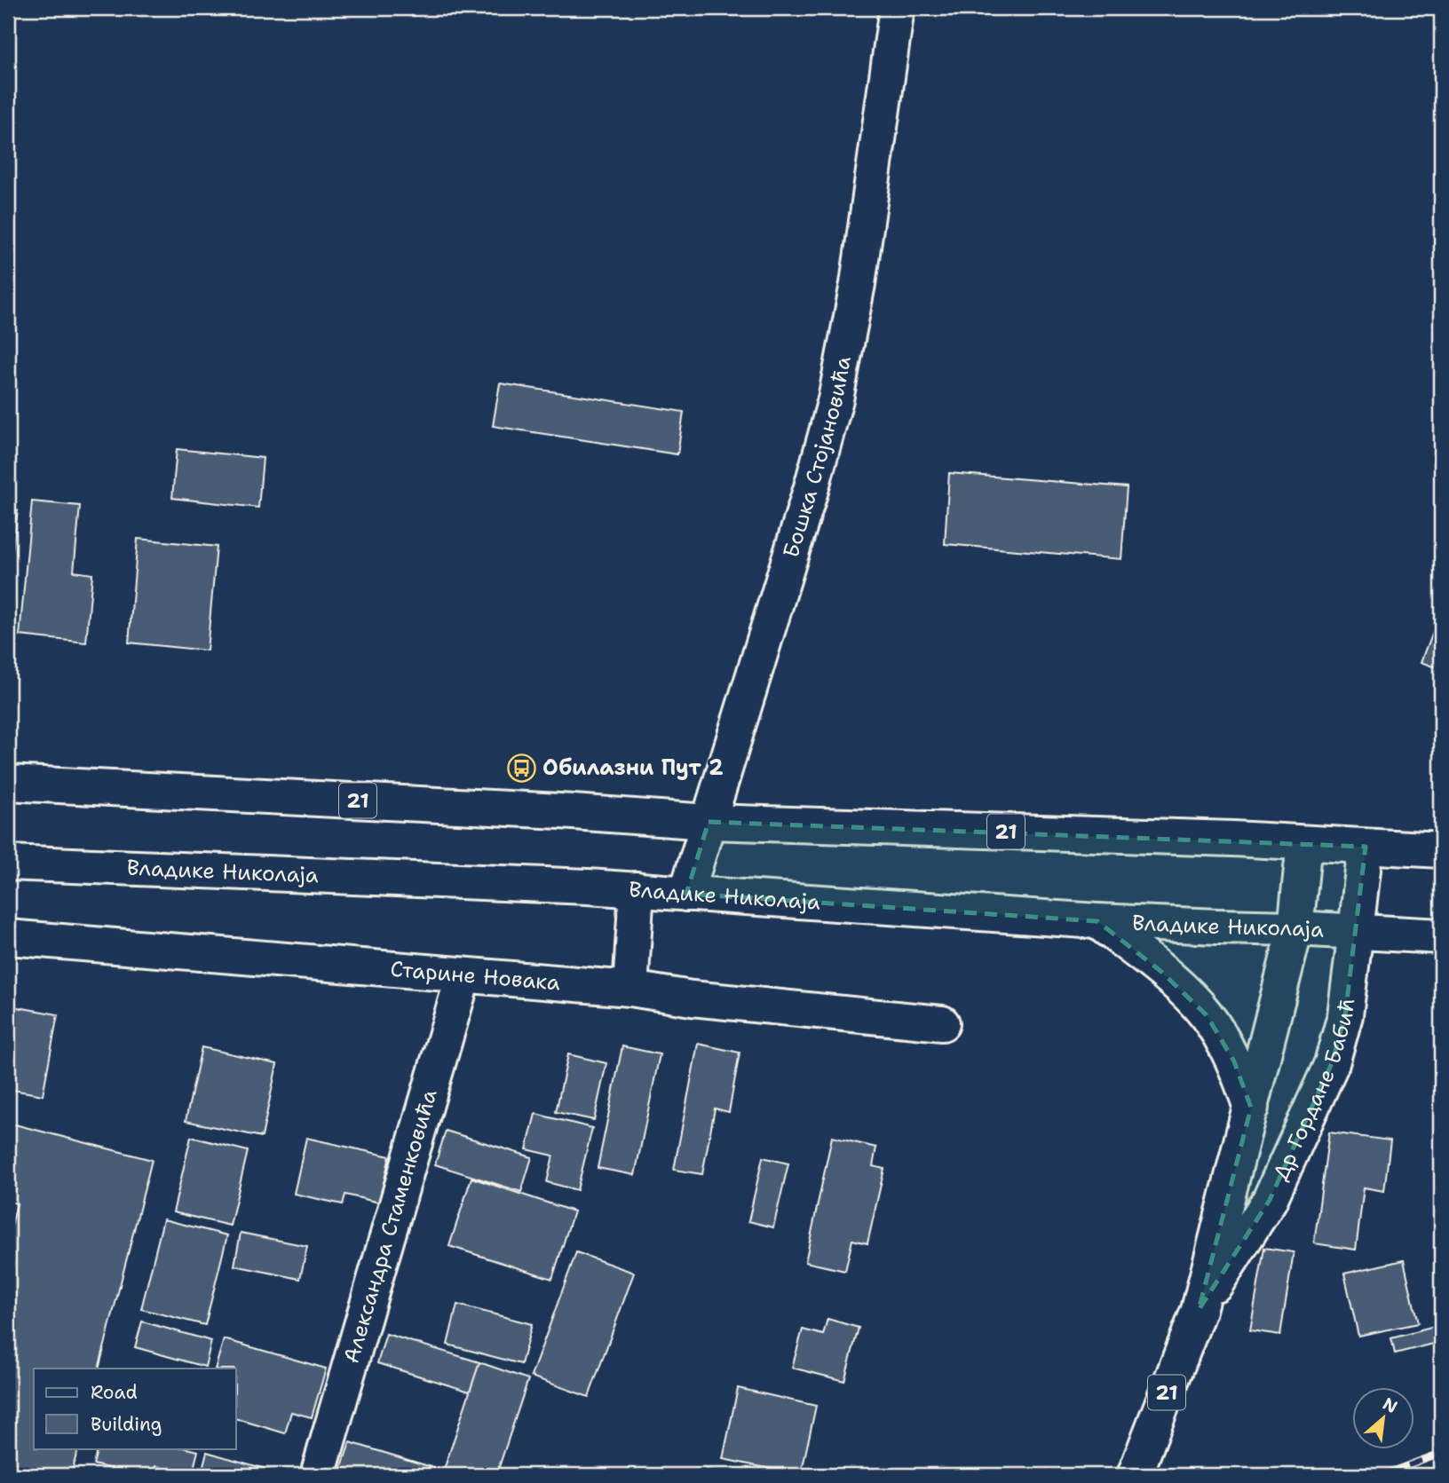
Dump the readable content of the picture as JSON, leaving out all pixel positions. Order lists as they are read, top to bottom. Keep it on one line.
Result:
{"streets":{"main road":["Бошка Стојановића","21","Владике Николаја","Старине Новака","Др Гордане Бабић","Александра Стаменковића"]},"crossings":[["Бошка Стојановића","21"],["Бошка Стојановића","Владике Николаја"],["21","Др Гордане Бабић"],["Владике Николаја","Др Гордане Бабић"],["Старине Новака","Александра Стаменковића"]],"places":{"bus stop":["Обилазни Пут 2"]},"legend":["Road","Building"],"north":"top right"}
